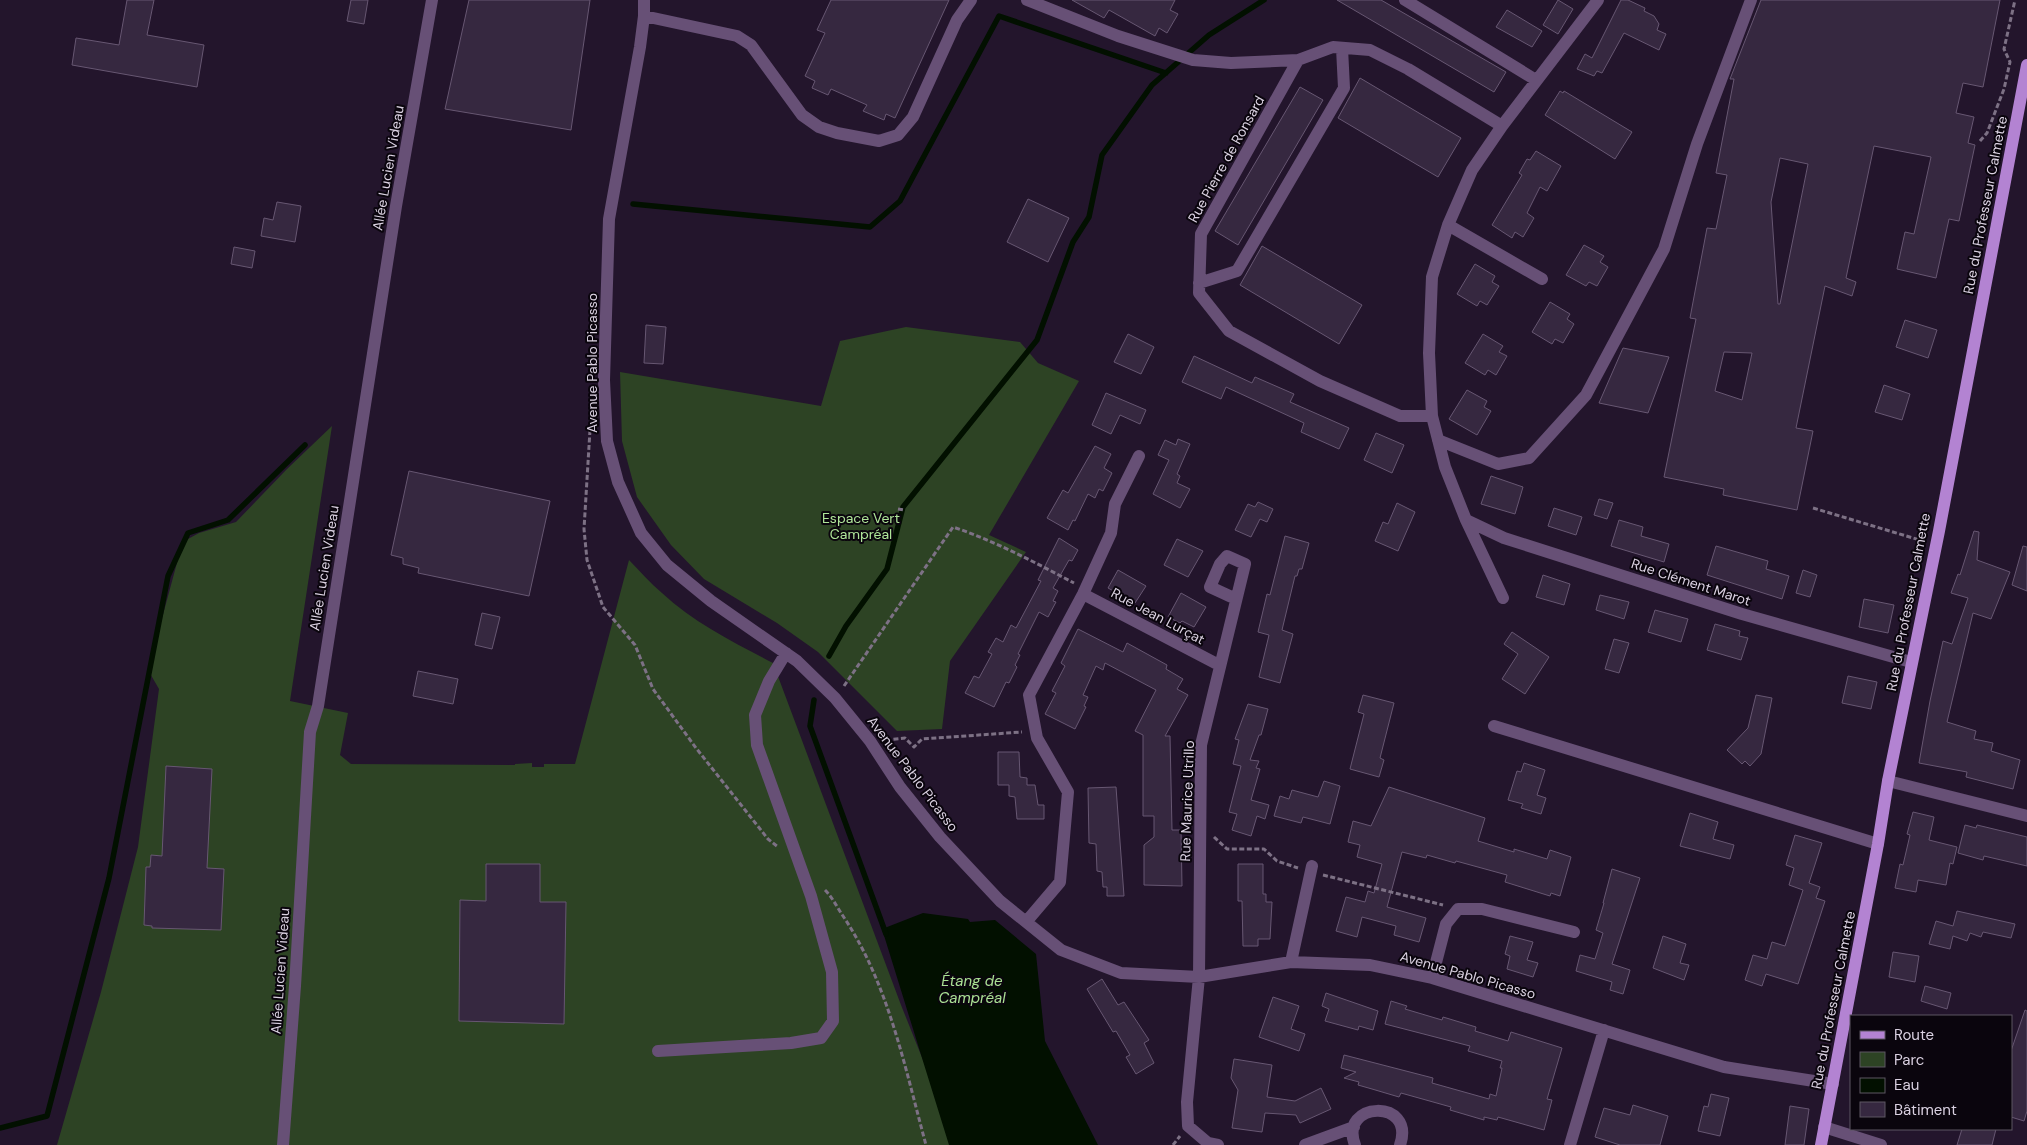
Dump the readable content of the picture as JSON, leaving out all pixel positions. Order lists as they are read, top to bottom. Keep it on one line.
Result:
{"streets":{"main road":["Rue du Professeur Calmette"],"street":["Rue Pierre de Ronsard","Allée Lucien Videau","Avenue Pablo Picasso","Rue Clément Marot","Rue Jean Lurçat","Rue Maurice Utrillo"]},"crossings":[["Rue du Professeur Calmette","Avenue Pablo Picasso"],["Rue du Professeur Calmette","Rue Clément Marot"],["Avenue Pablo Picasso","Rue Maurice Utrillo"],["Rue Jean Lurçat","Rue Maurice Utrillo"]],"water":["Étang de Campréal"],"parks":["Espace Vert Campréal"],"legend":["Route","Parc","Eau","Bâtiment"]}
